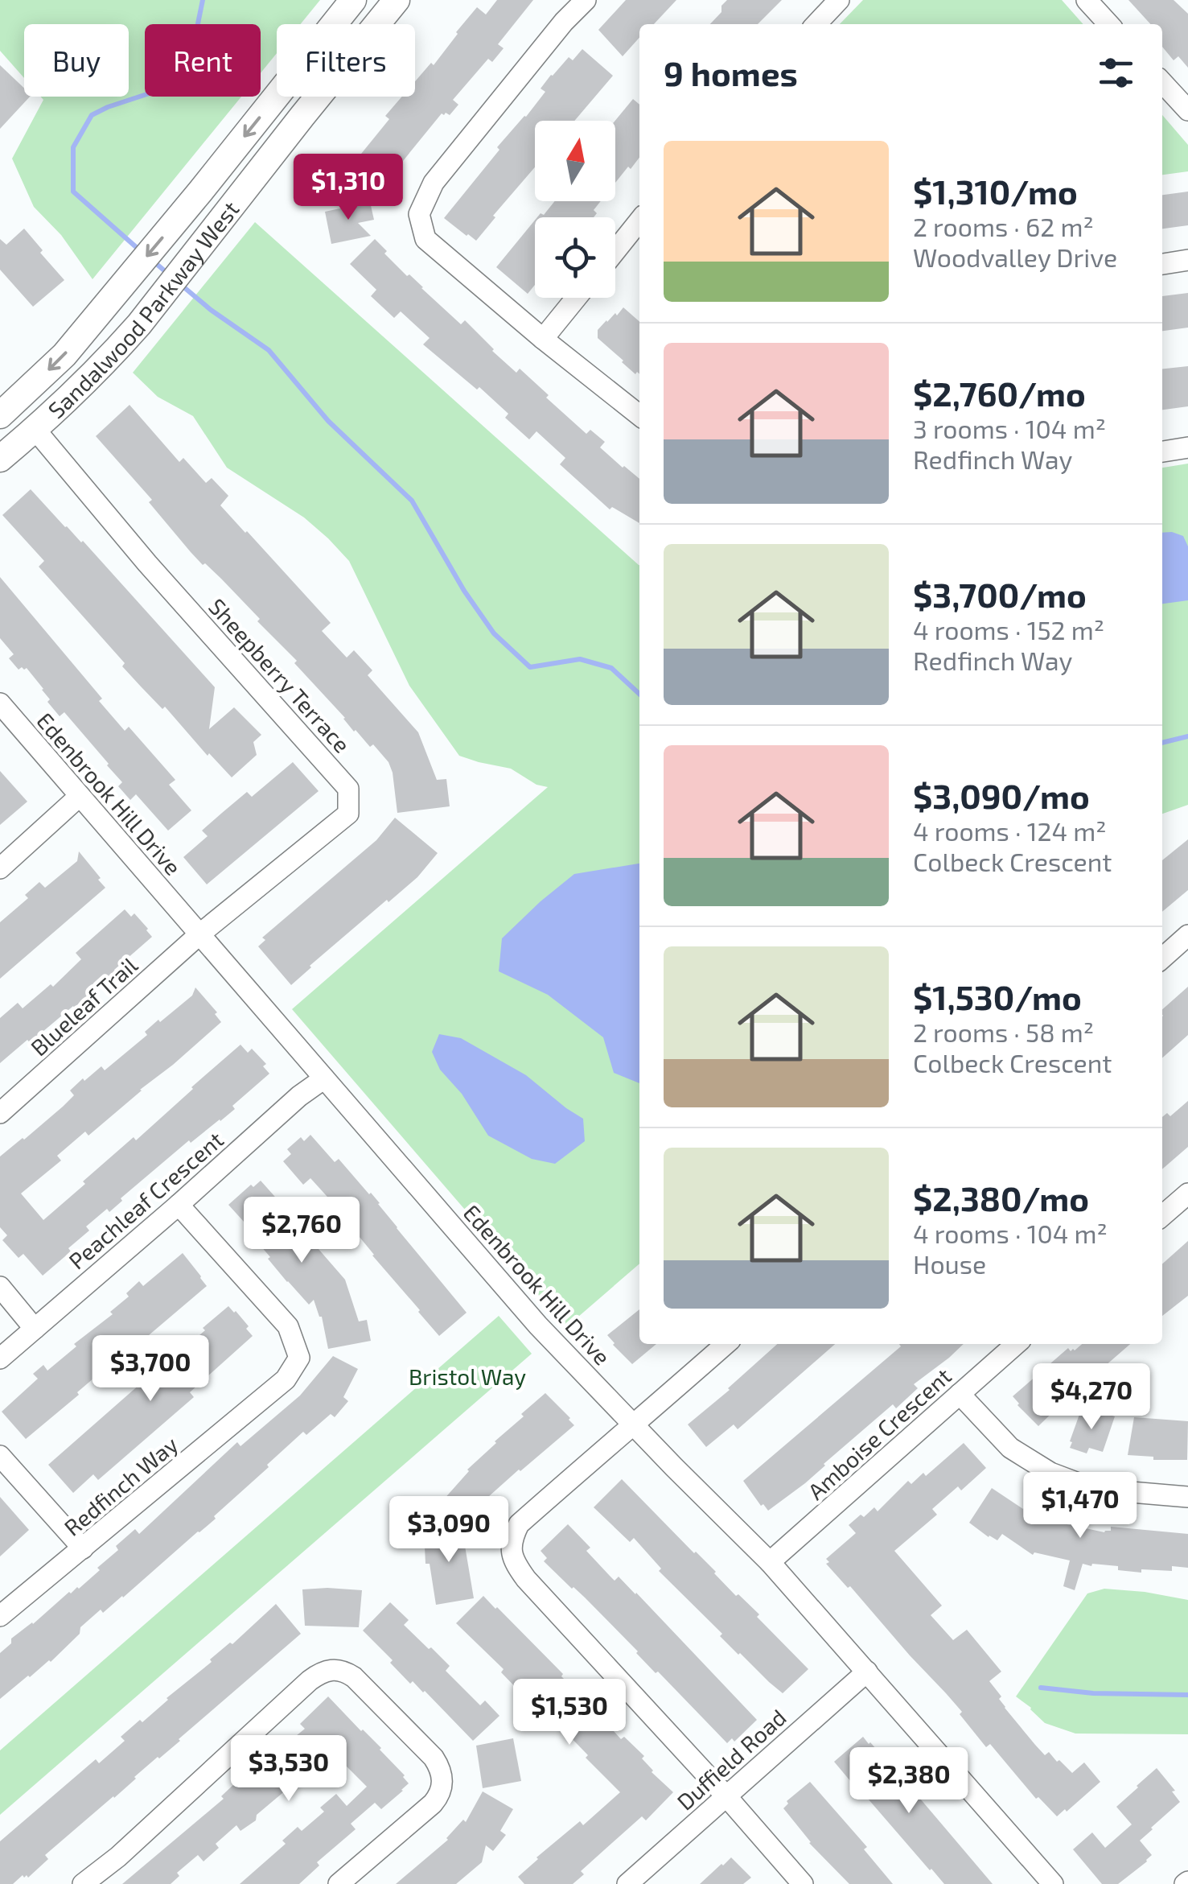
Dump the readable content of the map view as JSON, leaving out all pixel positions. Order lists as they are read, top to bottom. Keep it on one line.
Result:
{"streets":{"main road":["Sandalwood Parkway West"],"street":["Sheepberry Terrace","Edenbrook Hill Drive","Blueleaf Trail","Peachleaf Crescent","Amboise Crescent","Redfinch Way","Duffield Road"]},"crossings":[["Sandalwood Parkway West","Sheepberry Terrace"],["Sheepberry Terrace","Edenbrook Hill Drive"],["Sheepberry Terrace","Blueleaf Trail"],["Edenbrook Hill Drive","Blueleaf Trail"],["Edenbrook Hill Drive","Peachleaf Crescent"],["Edenbrook Hill Drive","Amboise Crescent"],["Edenbrook Hill Drive","Duffield Road"],["Peachleaf Crescent","Redfinch Way"]],"parks":["Bristol Way"],"north":"top","page":{"chip":["Buy","Rent","Filters"],"heading":"9 homes","list":[{"name":"$1,310/mo","note":"2 rooms · 62 m² · Woodvalley Drive"},{"name":"$2,760/mo","note":"3 rooms · 104 m² · Redfinch Way"},{"name":"$3,700/mo","note":"4 rooms · 152 m² · Redfinch Way"},{"name":"$3,090/mo","note":"4 rooms · 124 m² · Colbeck Crescent"},{"name":"$1,530/mo","note":"2 rooms · 58 m² · Colbeck Crescent"},{"name":"$2,380/mo","note":"4 rooms · 104 m² · House"}],"price":["$1,310","$2,760","$3,700","$4,270","$1,470","$3,090","$1,530","$3,530","$2,380"]}}
